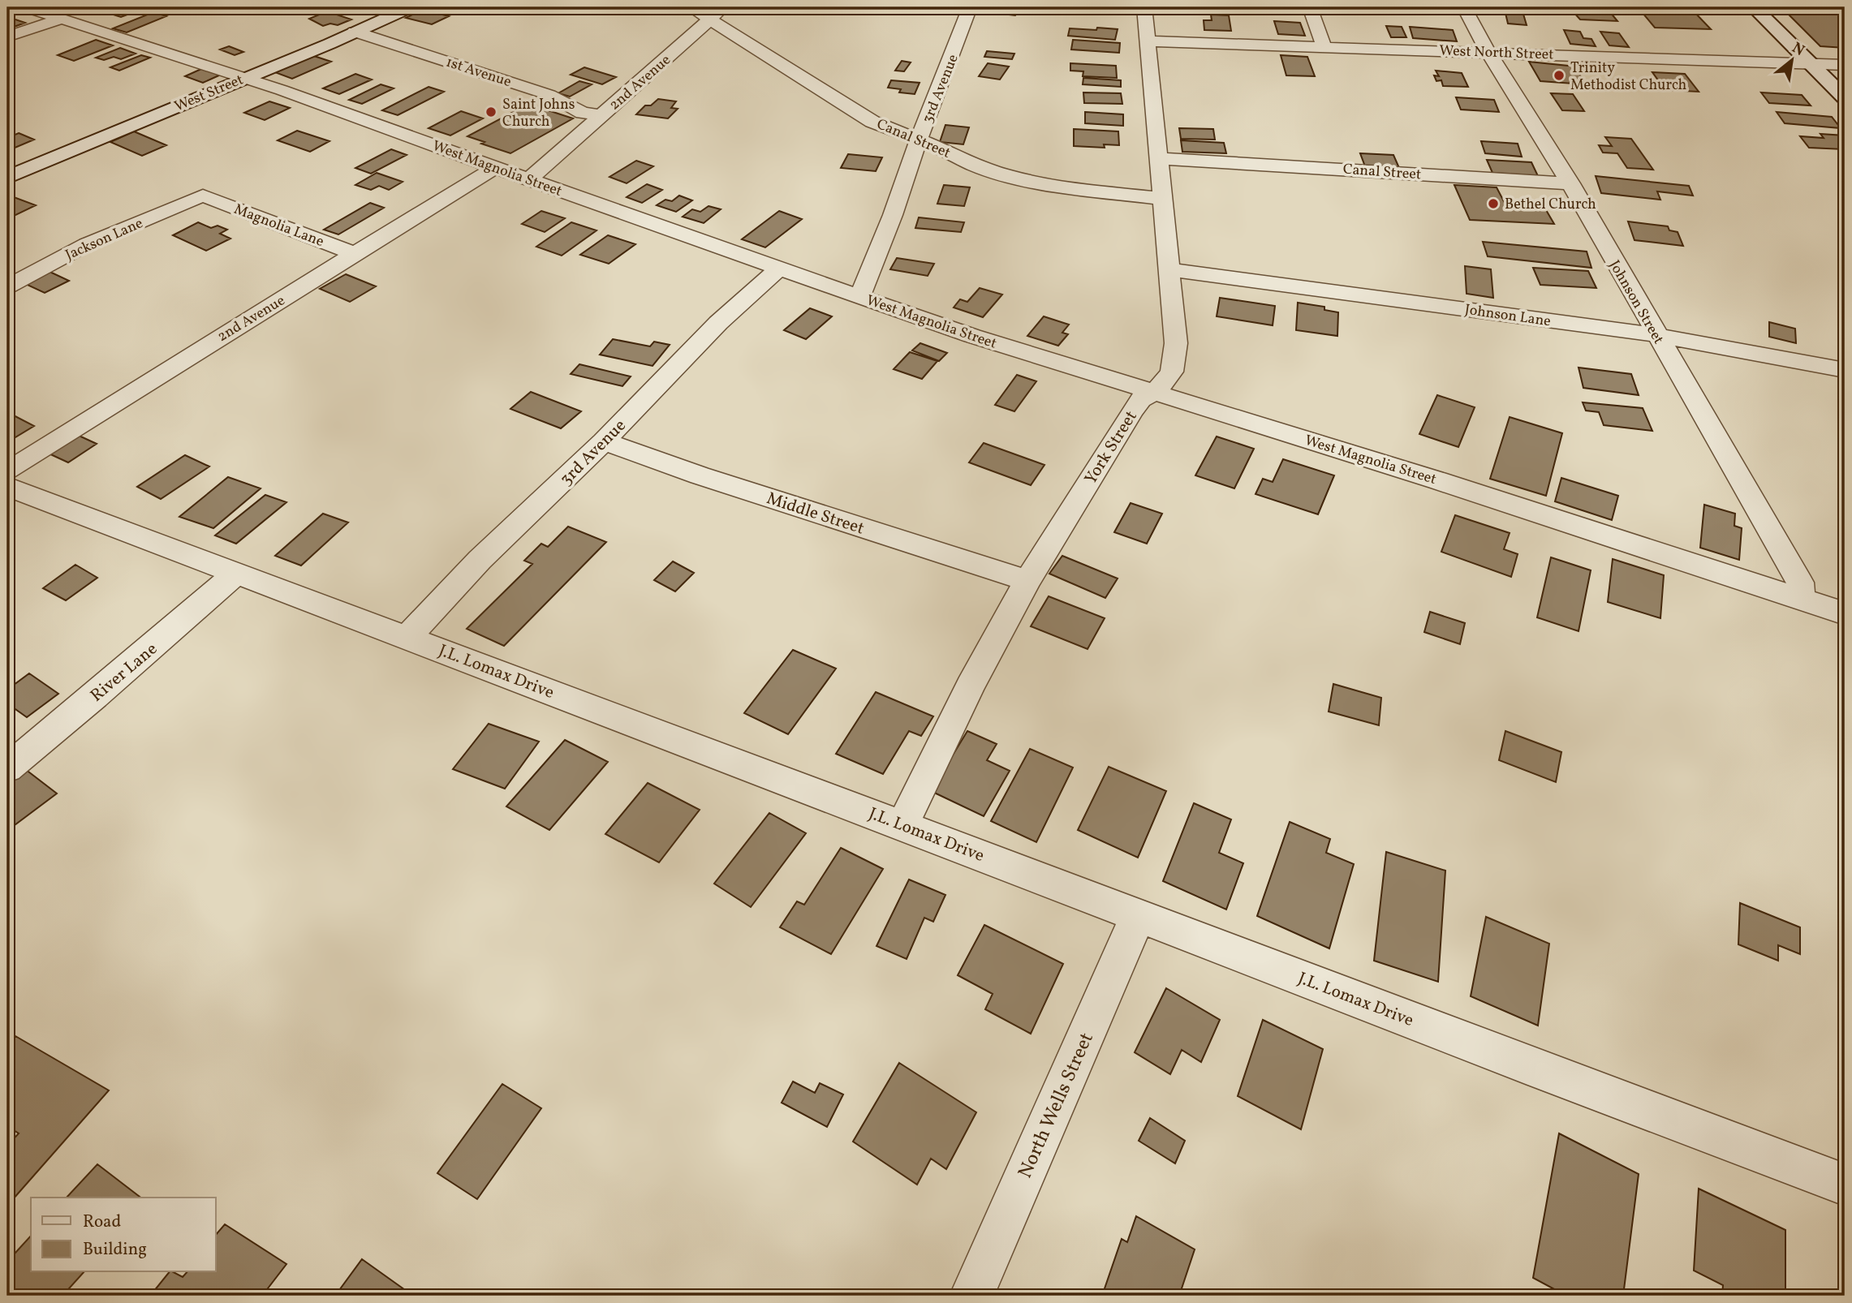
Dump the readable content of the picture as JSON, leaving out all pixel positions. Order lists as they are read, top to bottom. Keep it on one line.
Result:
{"streets":{"street":["West North Street","1st Avenue","2nd Avenue","3rd Avenue","West Street","Canal Street","West Magnolia Street","Magnolia Lane","Jackson Lane","Johnson Street","Johnson Lane","York Street","Middle Street","J.L. Lomax Drive","River Lane","North Wells Street"]},"crossings":[["West North Street","Johnson Street"],["West North Street","York Street"],["1st Avenue","2nd Avenue"],["1st Avenue","West Street"],["2nd Avenue","Canal Street"],["2nd Avenue","West Magnolia Street"],["2nd Avenue","Magnolia Lane"],["3rd Avenue","Canal Street"],["3rd Avenue","West Magnolia Street"],["3rd Avenue","Middle Street"],["3rd Avenue","J.L. Lomax Drive"],["West Street","West Magnolia Street"],["Canal Street","Johnson Street"],["Canal Street","York Street"],["West Magnolia Street","Johnson Street"],["West Magnolia Street","York Street"],["Magnolia Lane","Jackson Lane"],["Johnson Street","Johnson Lane"],["Johnson Lane","York Street"],["York Street","Middle Street"],["York Street","J.L. Lomax Drive"],["J.L. Lomax Drive","River Lane"],["J.L. Lomax Drive","North Wells Street"]],"places":["Trinity Methodist Church","Saint Johns Church","Bethel Church"],"legend":["Road","Building"],"north":"top right"}
